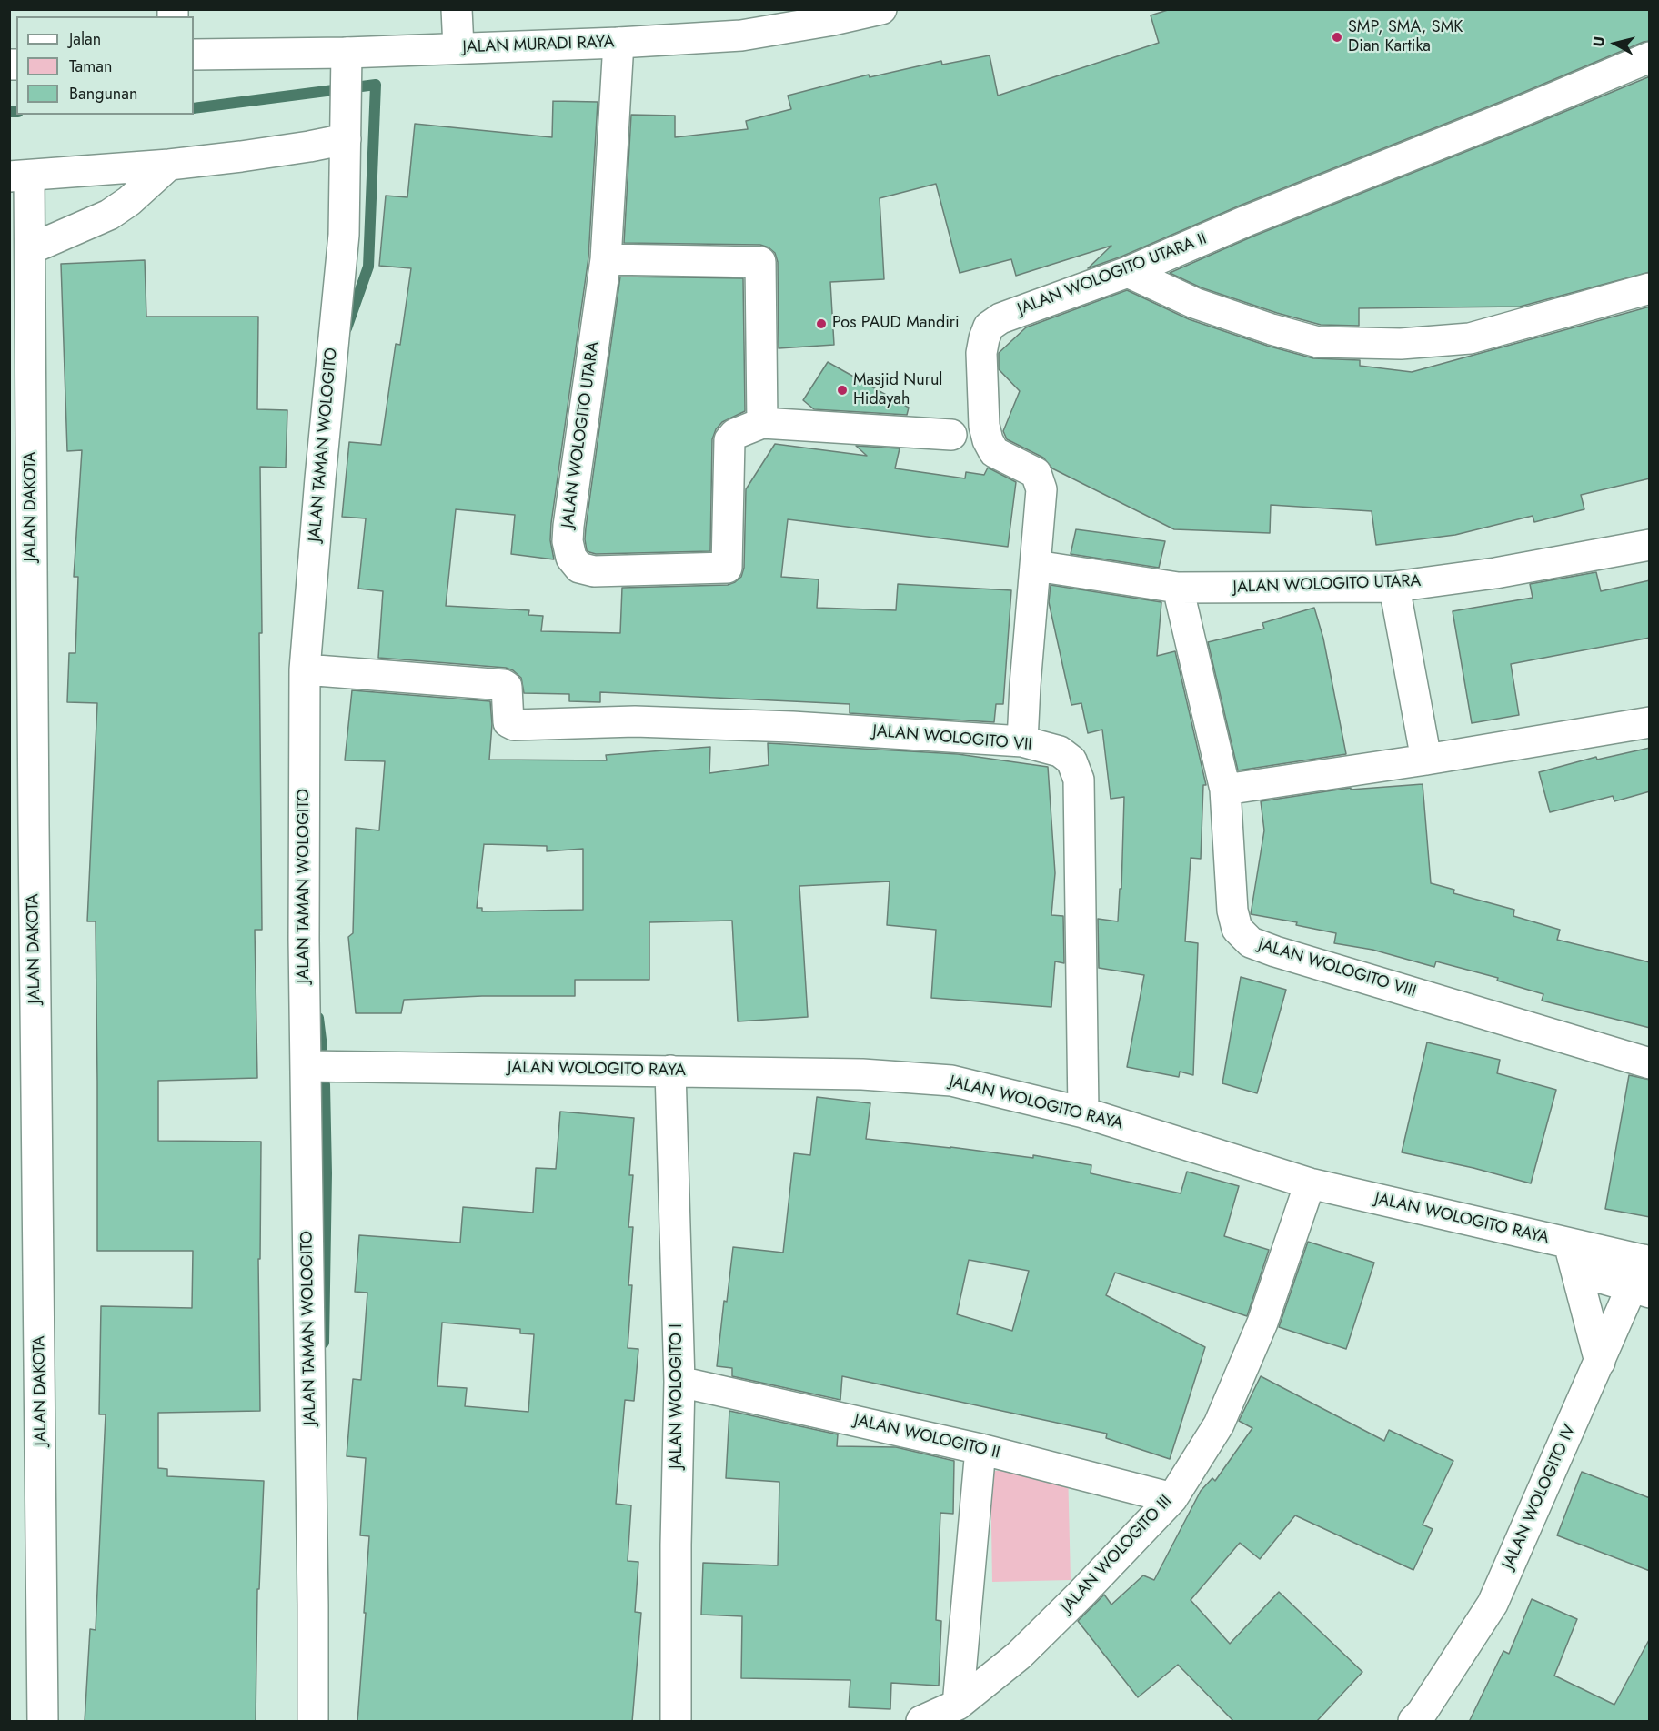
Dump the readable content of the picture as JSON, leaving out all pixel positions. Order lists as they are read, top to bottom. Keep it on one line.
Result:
{"streets":{"street":["JALAN MURADI RAYA","JALAN WOLOGITO UTARA II","JALAN WOLOGITO UTARA","JALAN TAMAN WOLOGITO","JALAN DAKOTA","JALAN WOLOGITO VII","JALAN WOLOGITO VIII","JALAN WOLOGITO RAYA","JALAN WOLOGITO I","JALAN WOLOGITO II","JALAN WOLOGITO IV","JALAN WOLOGITO III"]},"crossings":[["JALAN MURADI RAYA","JALAN WOLOGITO UTARA"],["JALAN MURADI RAYA","JALAN TAMAN WOLOGITO"],["JALAN WOLOGITO UTARA II","JALAN WOLOGITO UTARA"],["JALAN WOLOGITO UTARA II","JALAN WOLOGITO VII"],["JALAN WOLOGITO UTARA","JALAN WOLOGITO VIII"],["JALAN TAMAN WOLOGITO","JALAN WOLOGITO VII"],["JALAN TAMAN WOLOGITO","JALAN WOLOGITO RAYA"],["JALAN WOLOGITO VII","JALAN WOLOGITO RAYA"],["JALAN WOLOGITO RAYA","JALAN WOLOGITO I"],["JALAN WOLOGITO RAYA","JALAN WOLOGITO IV"],["JALAN WOLOGITO RAYA","JALAN WOLOGITO III"],["JALAN WOLOGITO I","JALAN WOLOGITO II"],["JALAN WOLOGITO II","JALAN WOLOGITO III"]],"places":["SMP, SMA, SMK Dian Kartika","Pos PAUD Mandiri","Masjid Nurul Hidayah"],"legend":["Jalan","Taman","Bangunan"],"north":"left"}
